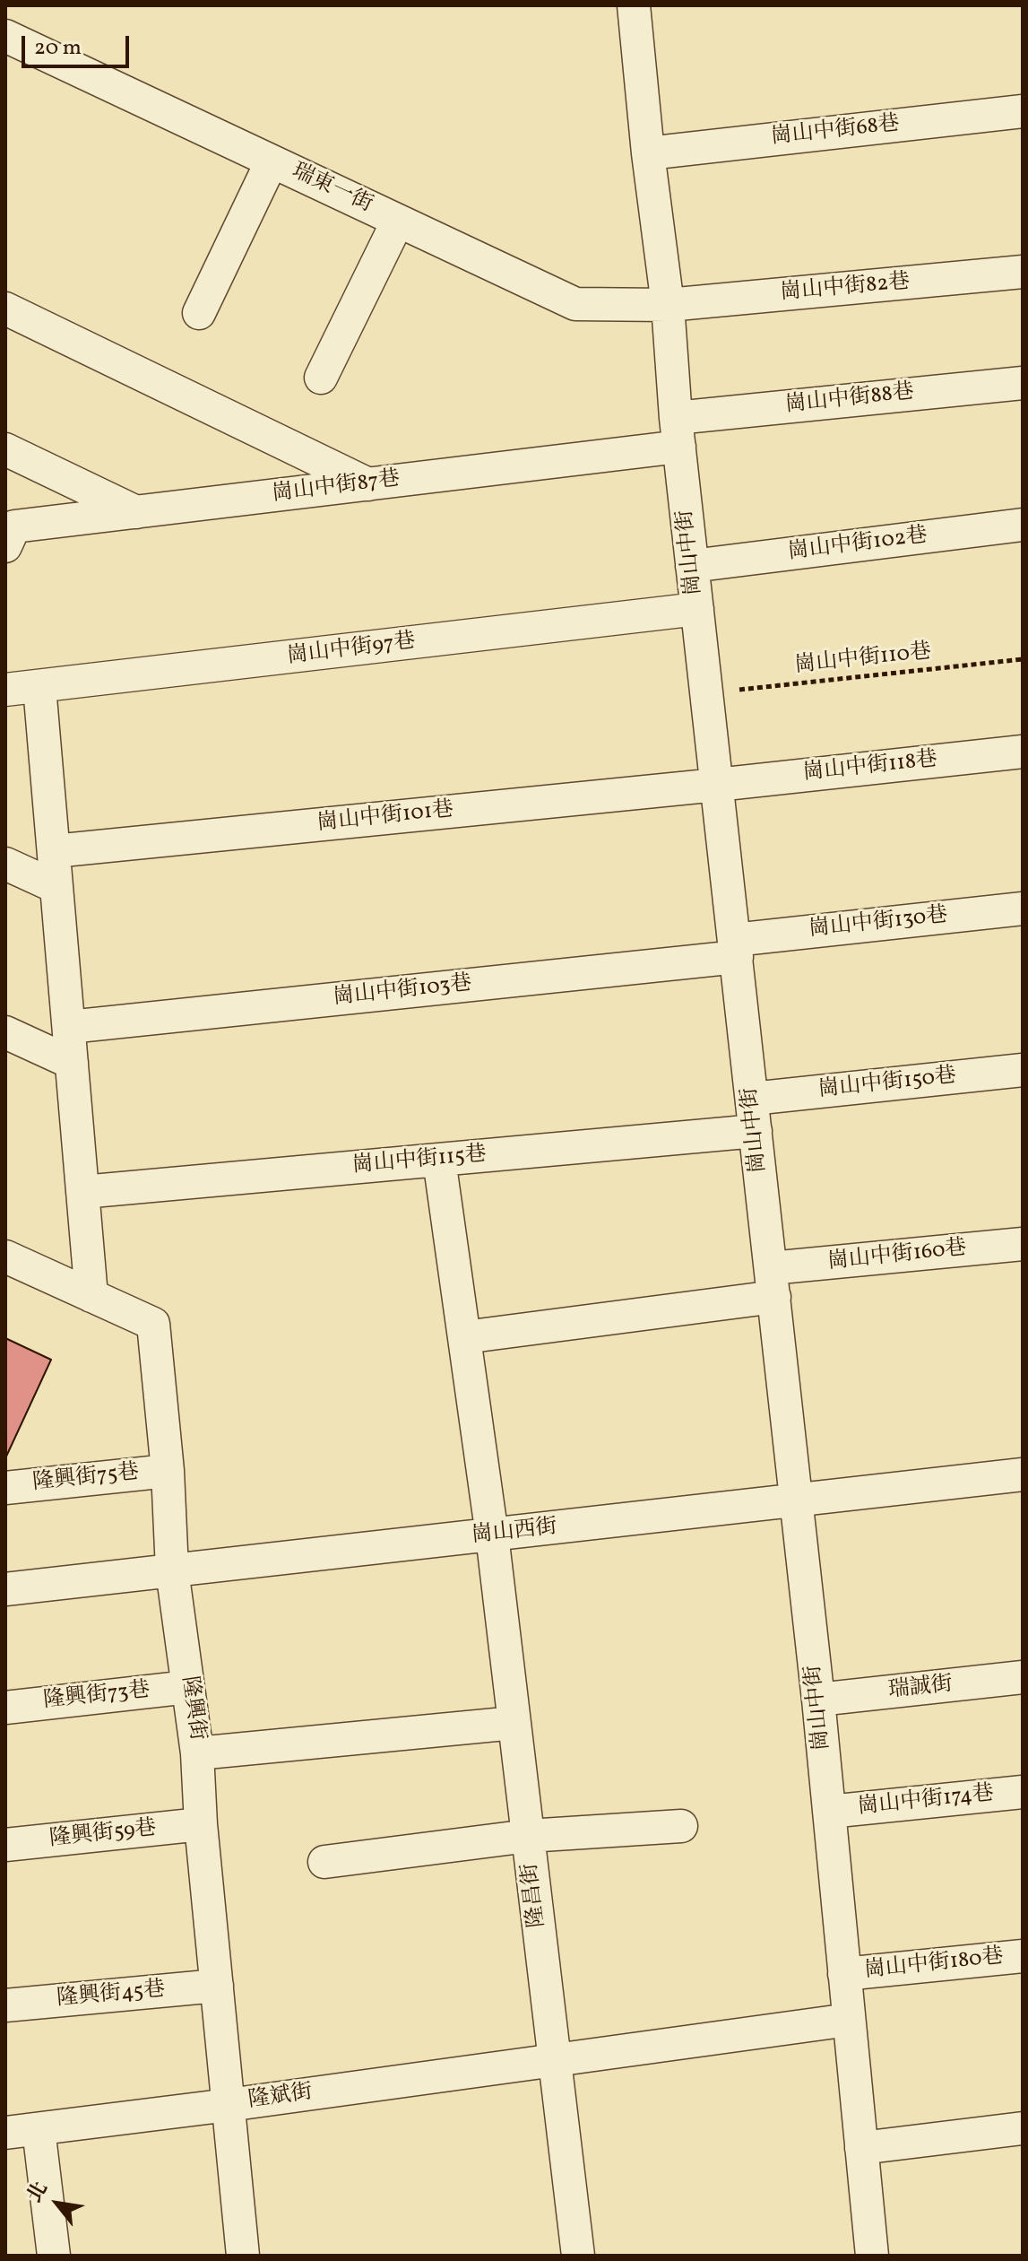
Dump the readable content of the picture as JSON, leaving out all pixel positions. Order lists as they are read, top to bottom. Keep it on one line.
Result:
{"streets":{"street":["崗山中街68巷","瑞東一街","崗山中街82巷","崗山中街88巷","崗山中街87巷","崗山中街102巷","崗山中街","崗山中街97巷","崗山中街118巷","崗山中街101巷","崗山中街130巷","崗山中街103巷","崗山中街150巷","崗山中街115巷","崗山中街160巷","隆興街75巷","崗山西街","瑞誠街","隆興街73巷","隆興街","崗山中街174巷","隆興街59巷","隆昌街","崗山中街180巷","隆興街45巷","隆斌街"],"path":["崗山中街110巷"]},"crossings":[["崗山中街68巷","崗山中街"],["瑞東一街","崗山中街82巷"],["瑞東一街","崗山中街"],["崗山中街82巷","崗山中街"],["崗山中街88巷","崗山中街87巷"],["崗山中街88巷","崗山中街"],["崗山中街87巷","崗山中街"],["崗山中街102巷","崗山中街"],["崗山中街","崗山中街97巷"],["崗山中街","崗山中街110巷"],["崗山中街","崗山中街118巷"],["崗山中街","崗山中街101巷"],["崗山中街","崗山中街130巷"],["崗山中街","崗山中街103巷"],["崗山中街","崗山中街150巷"],["崗山中街","崗山中街115巷"],["崗山中街","崗山中街160巷"],["崗山中街","崗山西街"],["崗山中街","瑞誠街"],["崗山中街","崗山中街174巷"],["崗山中街","崗山中街180巷"],["崗山中街","隆斌街"],["崗山中街118巷","崗山中街101巷"],["崗山中街130巷","崗山中街103巷"],["崗山中街115巷","隆昌街"],["崗山中街160巷","隆昌街"],["隆興街75巷","隆興街"],["崗山西街","隆興街"],["崗山西街","隆昌街"],["隆興街73巷","隆興街"],["隆興街","隆興街59巷"],["隆興街","隆興街45巷"],["隆興街","隆斌街"],["隆昌街","隆斌街"]],"scale_bar":"20 m","north":"top left"}
